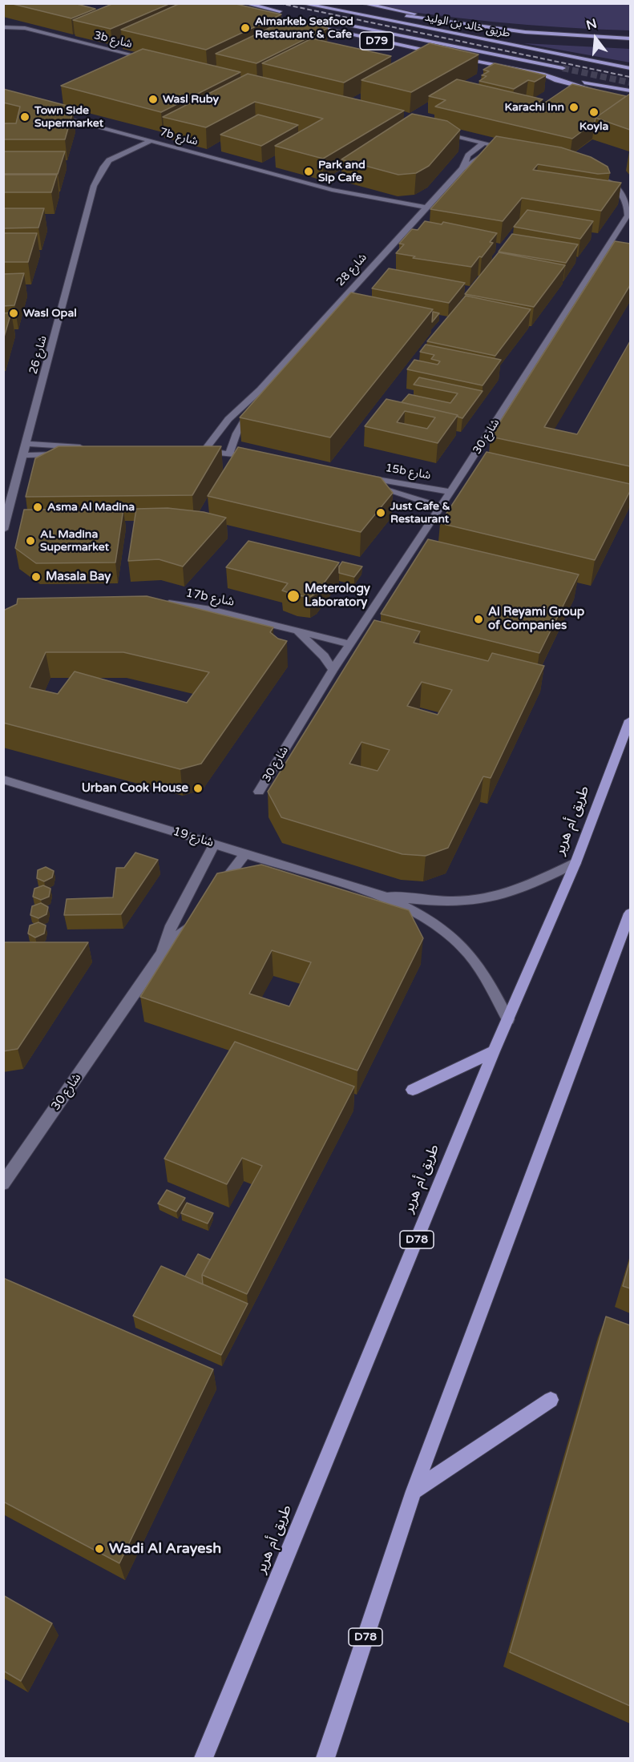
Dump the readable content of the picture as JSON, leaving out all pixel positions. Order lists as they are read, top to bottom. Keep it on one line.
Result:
{"streets":{"main road":["طريق خالد بن الوليد","D79","طريق أم هرير","D78"],"street":["3b شارع","7b شارع","شارع 28","شارع 26","شارع 30","15b شارع","17b شارع","شارع 19"]},"crossings":[["7b شارع","شارع 28"],["7b شارع","شارع 26"],["شارع 30","15b شارع"],["شارع 30","17b شارع"],["شارع 30","شارع 19"],["طريق أم هرير","شارع 19"]],"places":["Almarkeb Seafood Restaurant & Cafe","Wasl Ruby","Karachi Inn","Koyla","Town Side Supermarket","Park and Sip Cafe","Wasl Opal","Asma Al Madina","Just Cafe & Restaurant","AL Madina Supermarket","Masala Bay","Meterology Laboratory","Al Reyami Group of Companies","Urban Cook House","Wadi Al Arayesh"],"north":"top"}
